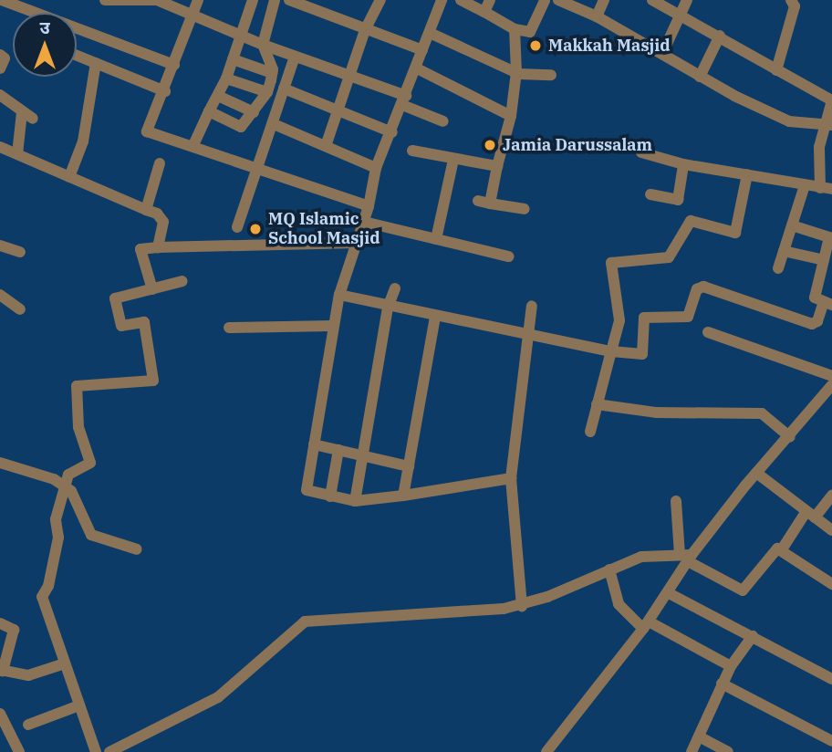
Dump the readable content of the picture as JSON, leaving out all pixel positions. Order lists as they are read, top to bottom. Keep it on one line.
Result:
{"places":["Makkah Masjid","Jamia Darussalam","MQ Islamic School Masjid"],"north":"top"}
